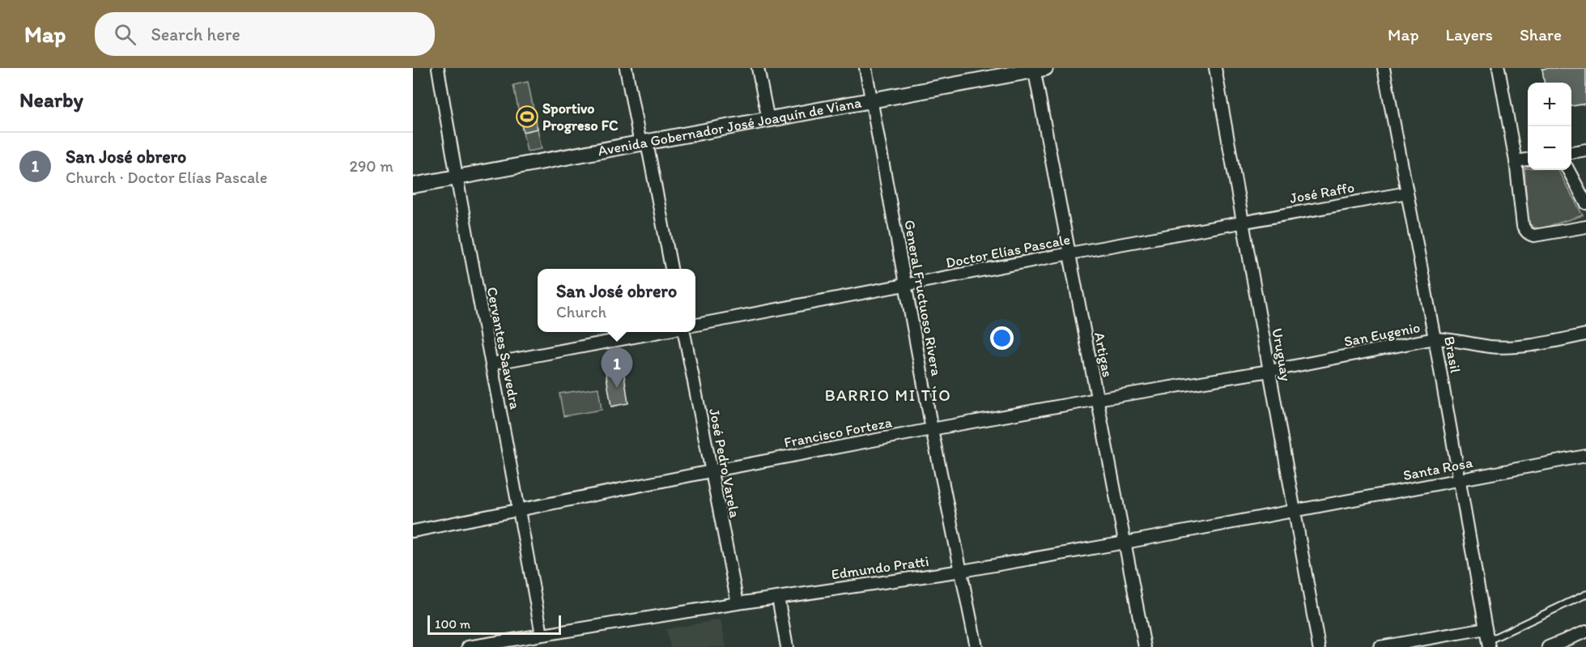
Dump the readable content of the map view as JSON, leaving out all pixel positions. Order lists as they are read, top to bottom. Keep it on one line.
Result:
{"streets":{"street":["Avenida Gobernador José Joaquín de Viana","José Raffo","Doctor Elías Pascale","General Fructuoso Rivera","San Eugenio","Cervantes Saavedra","Artigas","Uruguay","Brasil","Francisco Forteza","José Pedro Varela","Santa Rosa","Edmundo Pratti"]},"crossings":[["Avenida Gobernador José Joaquín de Viana","General Fructuoso Rivera"],["Avenida Gobernador José Joaquín de Viana","Cervantes Saavedra"],["Avenida Gobernador José Joaquín de Viana","Artigas"],["José Raffo","Doctor Elías Pascale"],["José Raffo","Uruguay"],["José Raffo","Brasil"],["Doctor Elías Pascale","General Fructuoso Rivera"],["Doctor Elías Pascale","Artigas"],["Doctor Elías Pascale","Uruguay"],["General Fructuoso Rivera","Francisco Forteza"],["General Fructuoso Rivera","Edmundo Pratti"],["San Eugenio","Uruguay"],["San Eugenio","Brasil"],["San Eugenio","Francisco Forteza"],["Cervantes Saavedra","Francisco Forteza"],["Cervantes Saavedra","Edmundo Pratti"],["Artigas","Francisco Forteza"],["Artigas","Edmundo Pratti"],["Uruguay","Francisco Forteza"],["Uruguay","Santa Rosa"],["Uruguay","Edmundo Pratti"],["Brasil","Santa Rosa"],["Francisco Forteza","José Pedro Varela"],["José Pedro Varela","Edmundo Pratti"],["Santa Rosa","Edmundo Pratti"]],"districts":["BARRIO MI TÍO"],"places":{"sports":["Sportivo Progreso FC"]},"scale_bar":"100 m","page":{"header":"Map","search":"Search here","nav":["Map","Layers","Share"],"heading":"Nearby","map_buttons":["+","−"],"list":[{"mark":"1","name":"San José obrero","note":"Church · Doctor Elías Pascale","value":"290 m"}],"popup":["San José obrero","Church"],"pins":"1","scale":"100 m"}}
